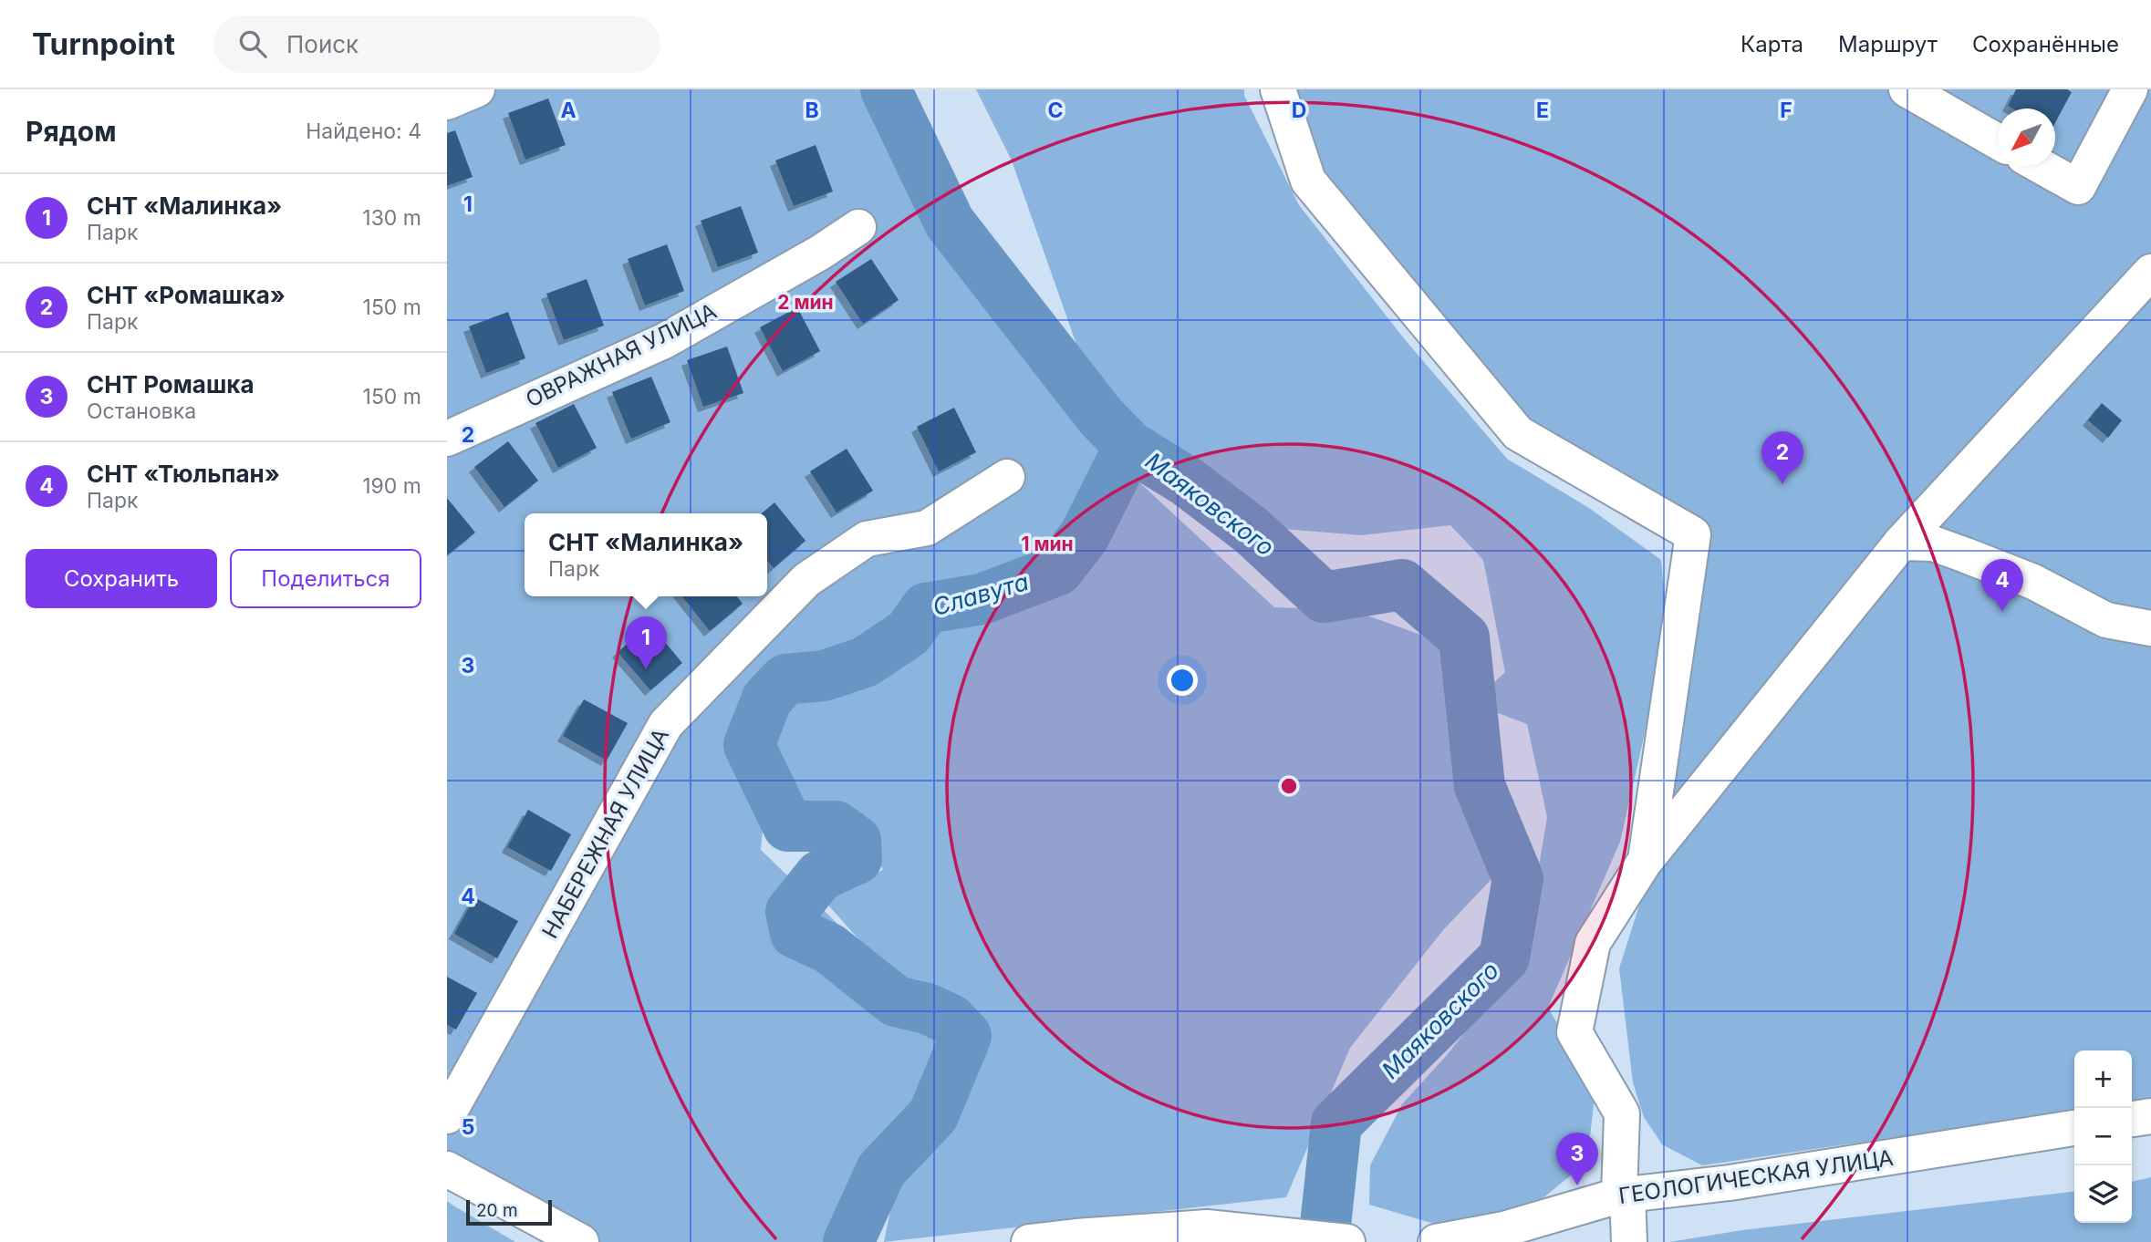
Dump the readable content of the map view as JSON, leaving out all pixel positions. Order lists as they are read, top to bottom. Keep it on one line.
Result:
{"streets":{"street":["ОВРАЖНАЯ УЛИЦА","НАБЕРЕЖНАЯ УЛИЦА","ГЕОЛОГИЧЕСКАЯ УЛИЦА"]},"water":["Маяковского","Славута"],"scale_bar":"20 m","north":"bottom left","page":{"header":"Turnpoint","search":"Поиск","nav":["Карта","Маршрут","Сохранённые"],"heading":["Рядом","Найдено: 4"],"list":[{"mark":"1","name":"СНТ «Малинка»","note":"Парк","value":"130 m"},{"mark":"2","name":"СНТ «Ромашка»","note":"Парк","value":"150 m"},{"mark":"3","name":"СНТ Ромашка","note":"Остановка","value":"150 m"},{"mark":"4","name":"СНТ «Тюльпан»","note":"Парк","value":"190 m"}],"pins":["2","4","1","3"],"popup":["СНТ «Малинка»","Парк"],"buttons":["Сохранить","Поделиться"],"map_buttons":["+","−"],"scale":"20 m"},"grid":{"columns":["A","B","C","D","E","F"],"rows":["1","2","3","4","5"]},"rings":["2 мин","1 мин"]}
